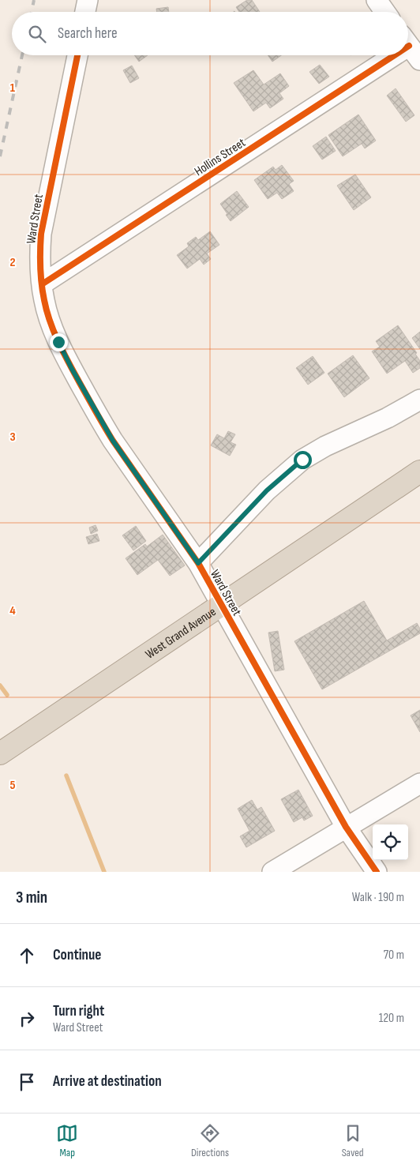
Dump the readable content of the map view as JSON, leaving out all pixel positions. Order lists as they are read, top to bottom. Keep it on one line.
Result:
{"streets":{"highway":["West Grand Avenue"],"street":["Hollins Street","Ward Street"]},"crossings":[["Hollins Street","Ward Street"],["Ward Street","West Grand Avenue"]],"page":{"search":"Search here","heading":["3 min","Walk · 190 m"],"list":[["Continue","70 m"],["Turn right","Ward Street","120 m"],"Arrive at destination"],"nav":["Map","Directions","Saved"]},"grid":{"rows":["1","2","3","4","5"]}}
